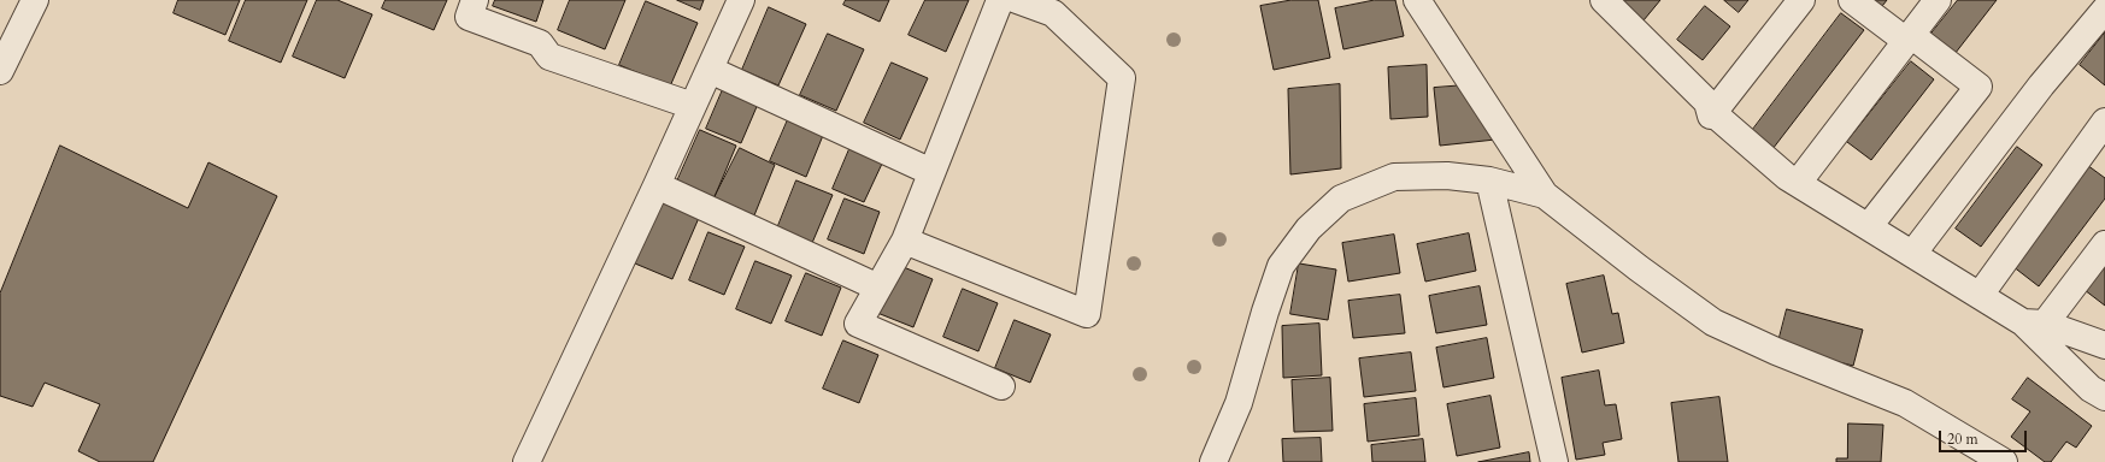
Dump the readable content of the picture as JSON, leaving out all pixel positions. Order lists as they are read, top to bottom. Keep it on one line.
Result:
{"scale_bar":"20 m"}
